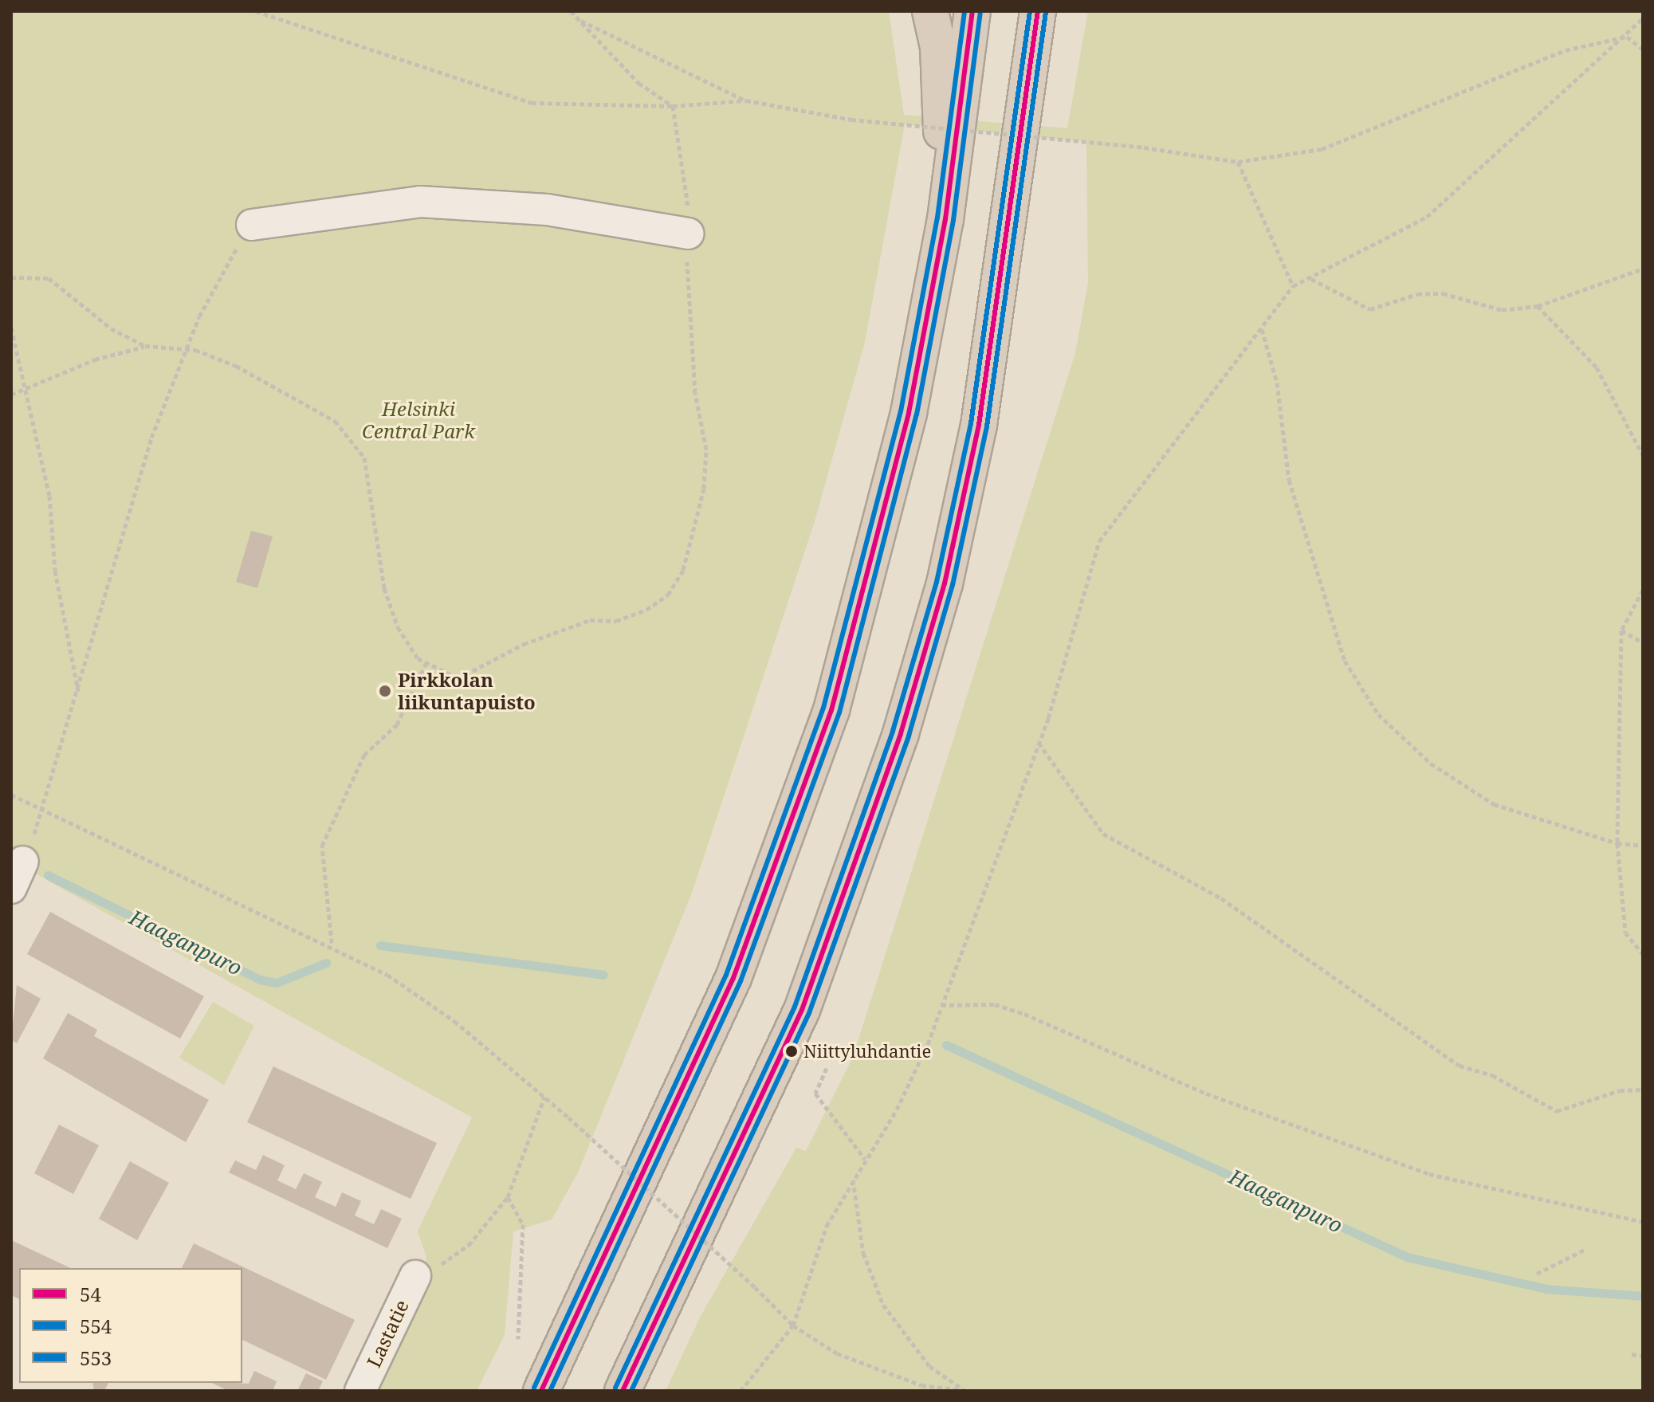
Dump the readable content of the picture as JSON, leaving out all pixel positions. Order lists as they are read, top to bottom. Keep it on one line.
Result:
{"streets":{"street":["Lastatie"]},"water":["Haaganpuro"],"parks":["Helsinki Central Park"],"places":["Pirkkolan liikuntapuisto","Niittyluhdantie"],"lines":["transit line 54","transit line 553","transit line 554"],"legend":["54","554","553"]}
